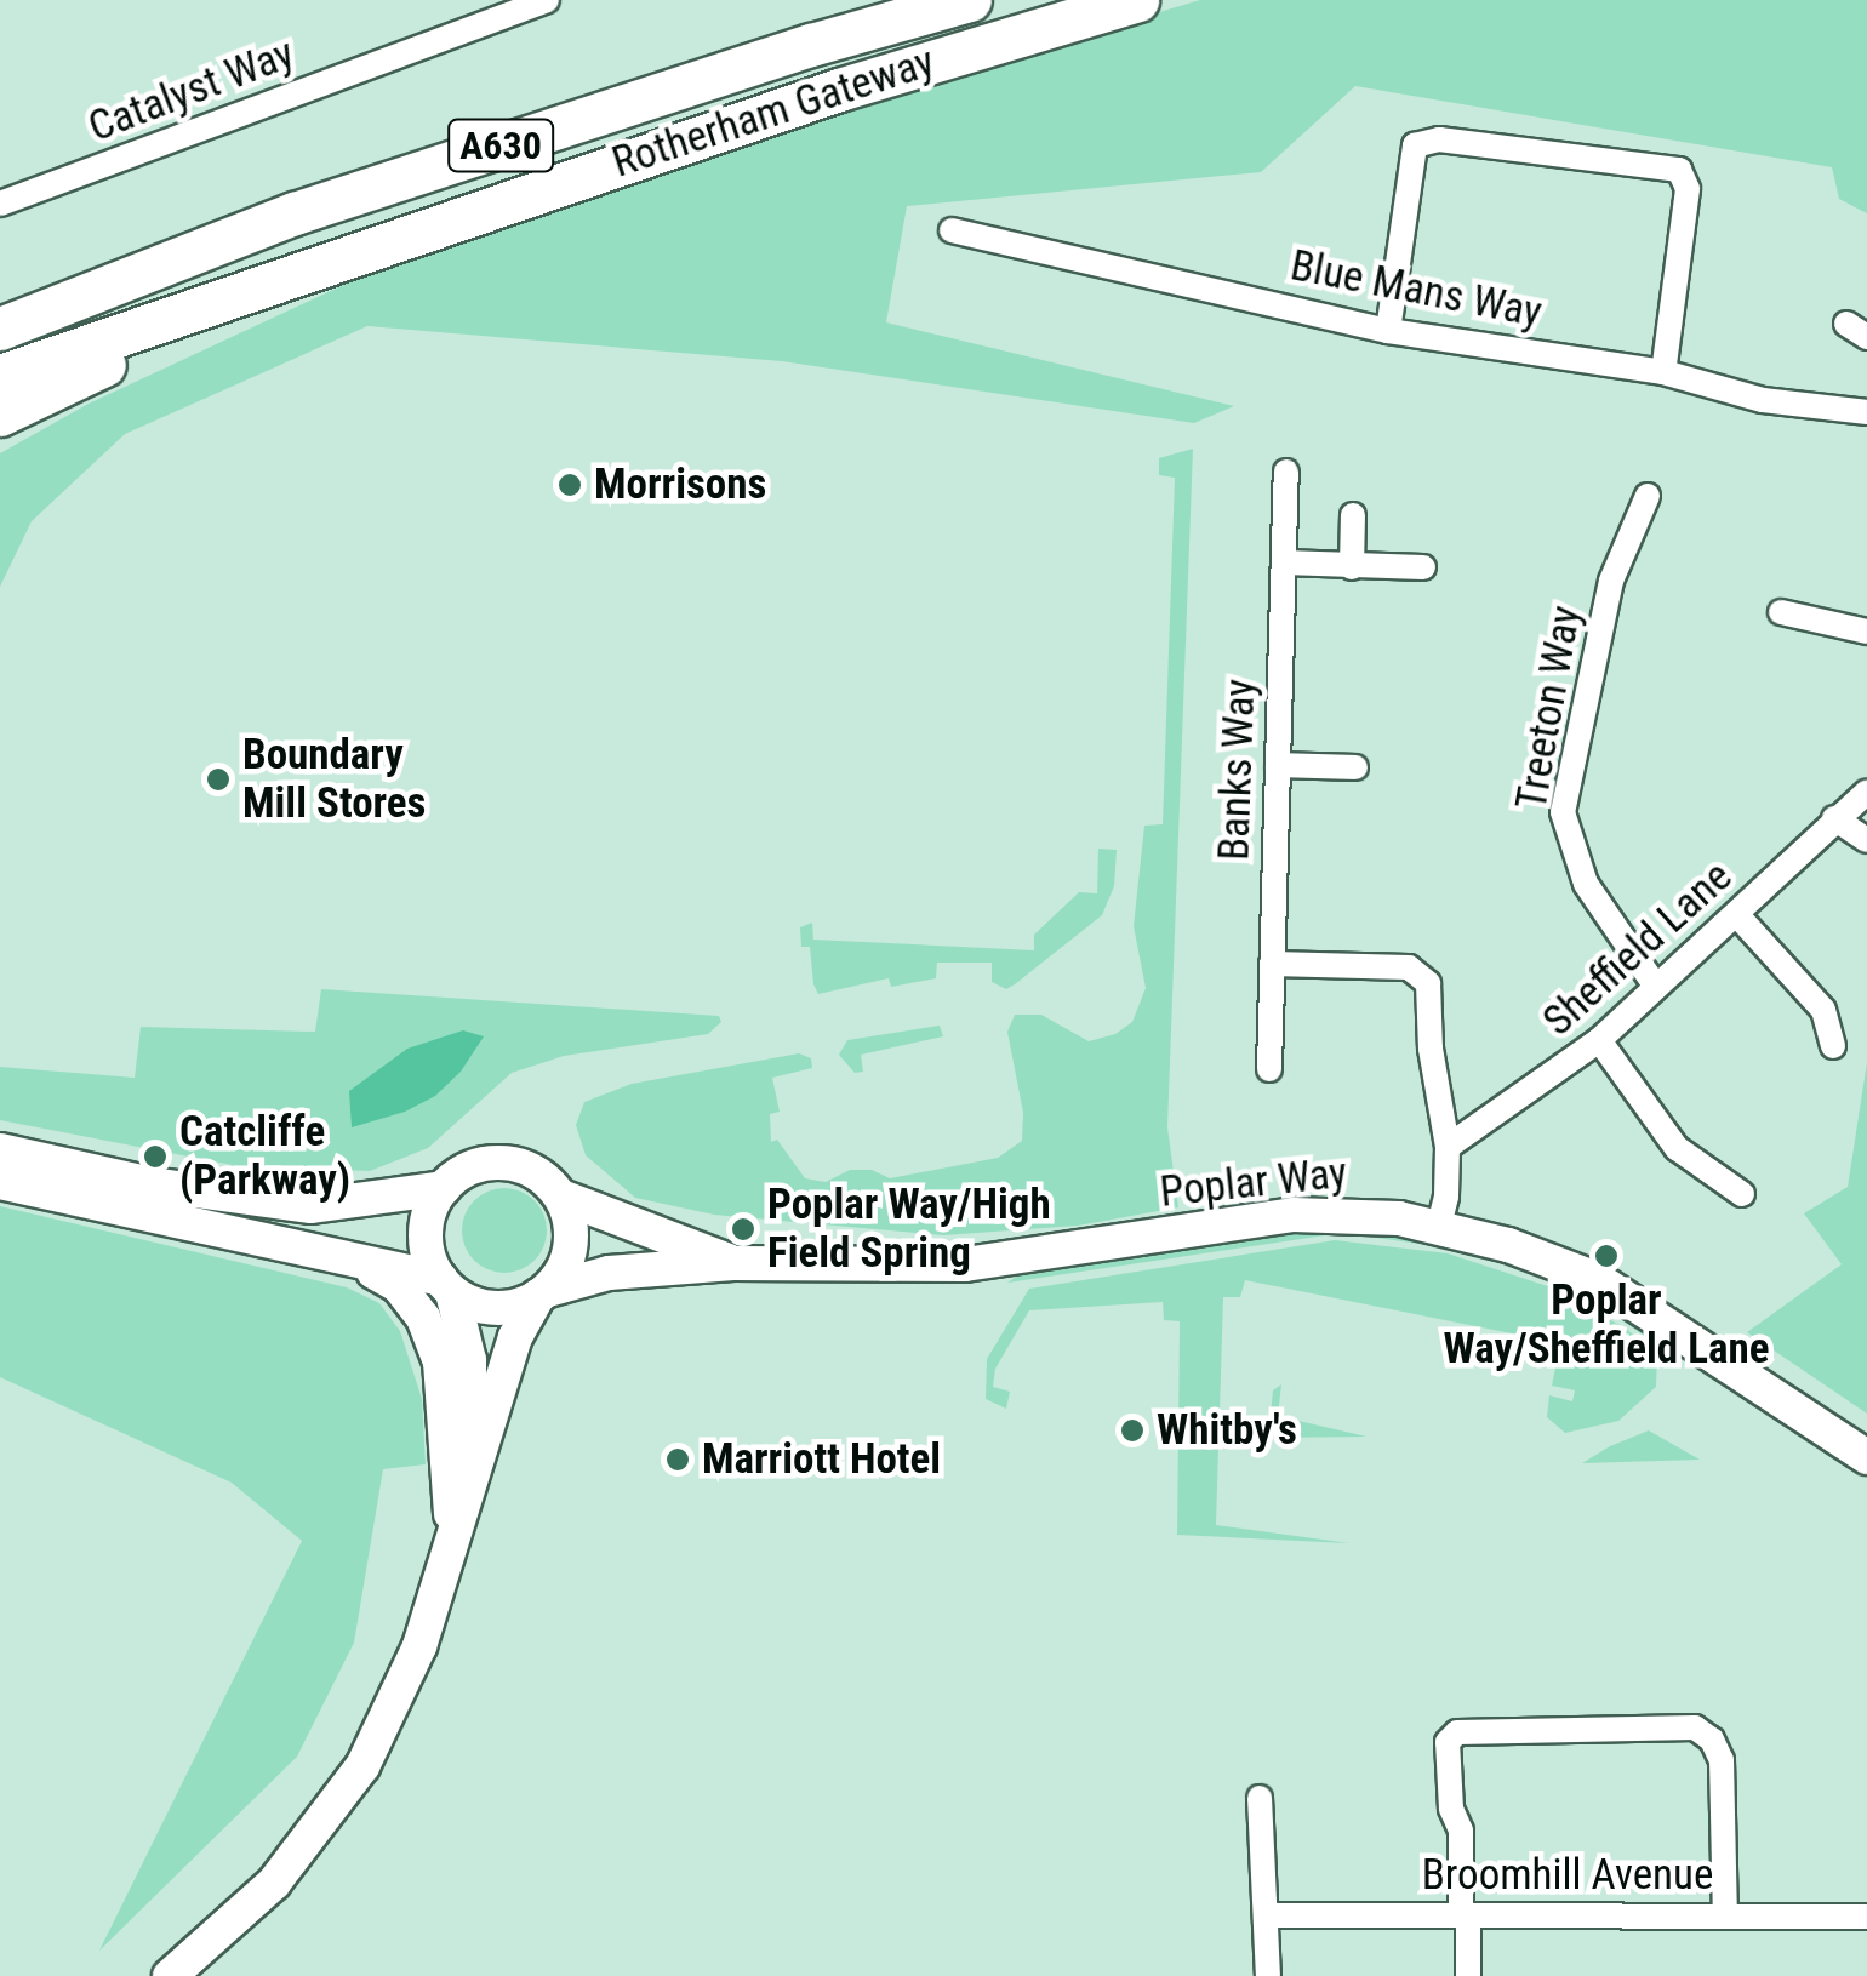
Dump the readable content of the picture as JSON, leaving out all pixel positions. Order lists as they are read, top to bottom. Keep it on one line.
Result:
{"streets":{"highway":["Rotherham Gateway","A630"],"main road":["Poplar Way"],"street":["Catalyst Way","Blue Mans Way","Treeton Way","Banks Way","Sheffield Lane","Broomhill Avenue"]},"crossings":[["Rotherham Gateway","A630"],["Treeton Way","Sheffield Lane"]],"places":["Morrisons","Boundary Mill Stores","Catcliffe (Parkway)","Poplar Way/High Field Spring","Poplar Way/Sheffield Lane","Whitby's","Marriott Hotel"]}
